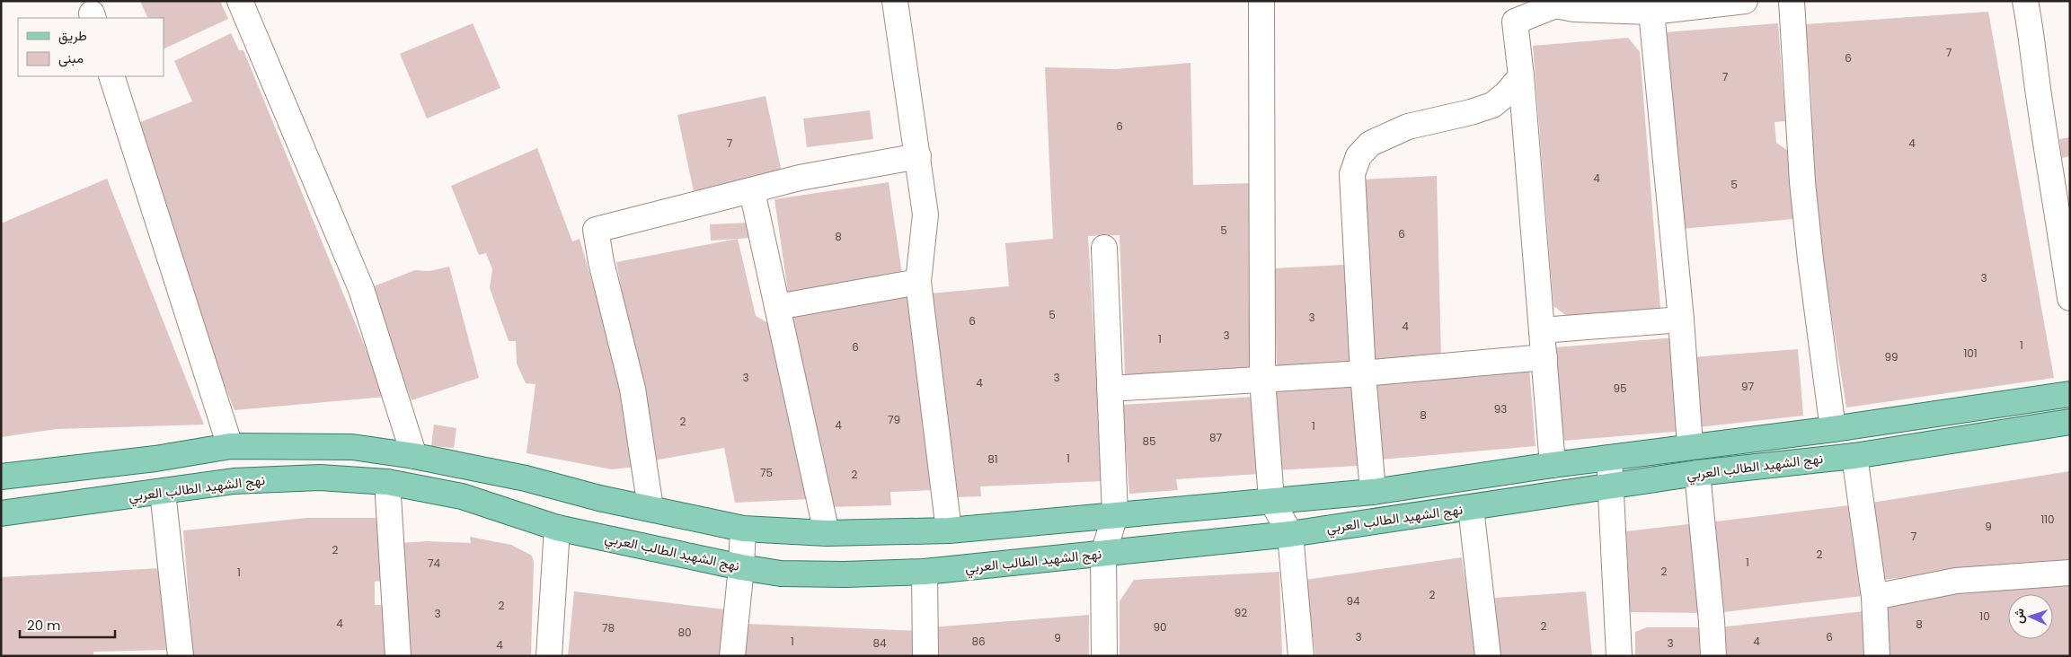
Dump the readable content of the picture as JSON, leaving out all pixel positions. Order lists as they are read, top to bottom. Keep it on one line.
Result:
{"streets":{"main road":["نهج الشهيد الطالب العربي"]},"house_numbers":["7","6","7","6","7","4","4","5","5","6","8","3","5","3","6","4","3","1","1","6","101","99","3","3","4","97","95","93","8","79","2","4","1","87","85","1","81","75","2","110","9","7","2","2","1","74","2","1","2","94","2","92","3","10","4","8","2","90","78","80","3","6","9","1","86","4","84","3","4"],"legend":["طريق","مبنى"],"scale_bar":"20 m","north":"left"}
